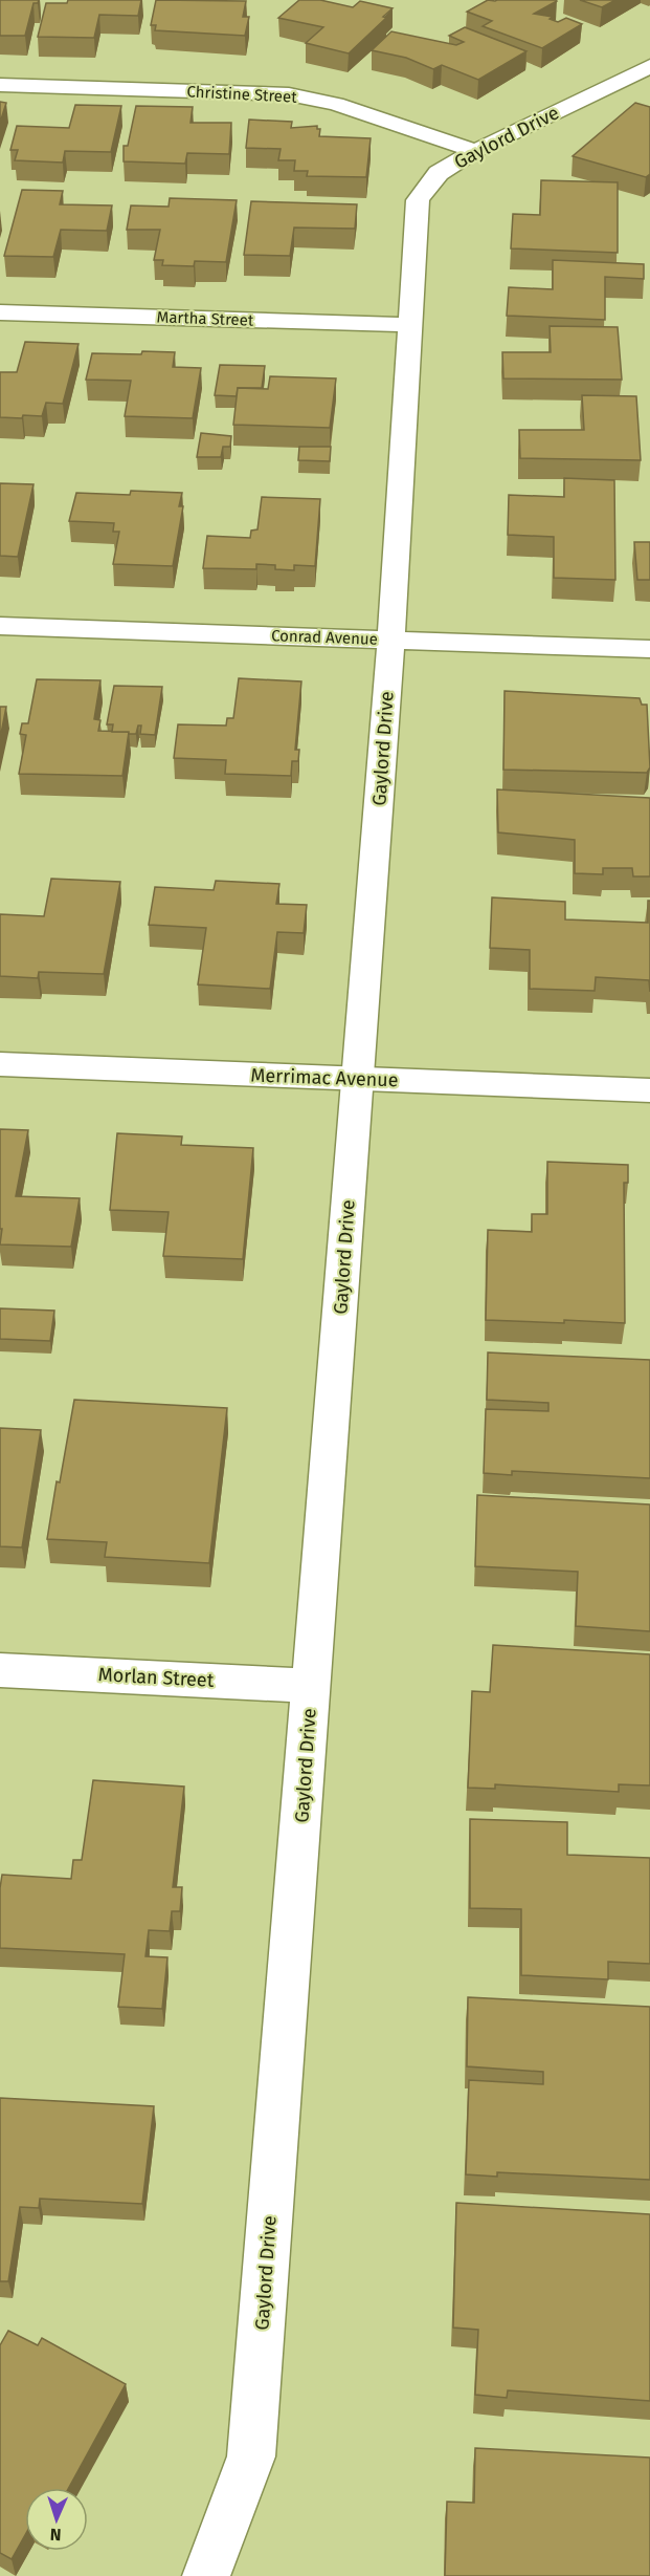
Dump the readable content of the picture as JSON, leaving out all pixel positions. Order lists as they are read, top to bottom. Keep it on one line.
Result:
{"streets":{"street":["Christine Street","Gaylord Drive","Martha Street","Conrad Avenue","Merrimac Avenue","Morlan Street"]},"crossings":[["Christine Street","Gaylord Drive"],["Gaylord Drive","Martha Street"],["Gaylord Drive","Conrad Avenue"],["Gaylord Drive","Merrimac Avenue"],["Gaylord Drive","Morlan Street"]],"north":"bottom"}
